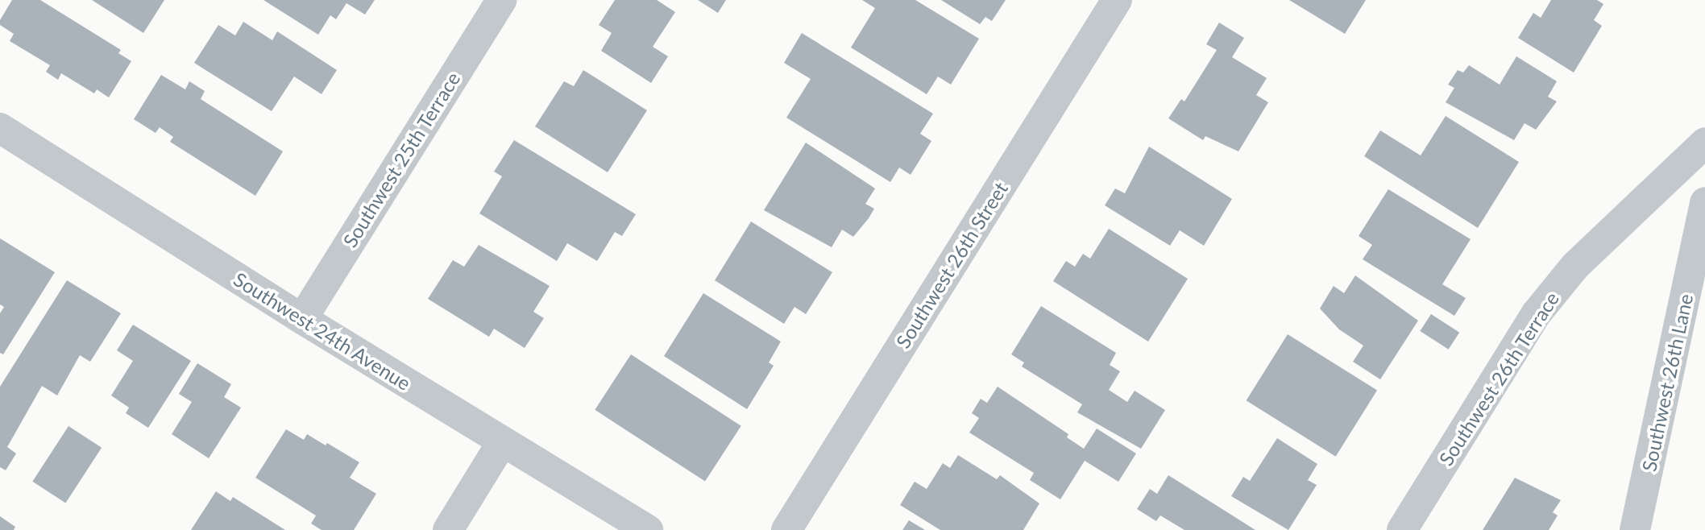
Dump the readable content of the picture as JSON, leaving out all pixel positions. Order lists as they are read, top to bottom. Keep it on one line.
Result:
{"streets":{"street":["Southwest 25th Terrace","Southwest 26th Street","Southwest 24th Avenue","Southwest 26th Terrace","Southwest 26th Lane"]},"crossings":[["Southwest 25th Terrace","Southwest 24th Avenue"]]}
